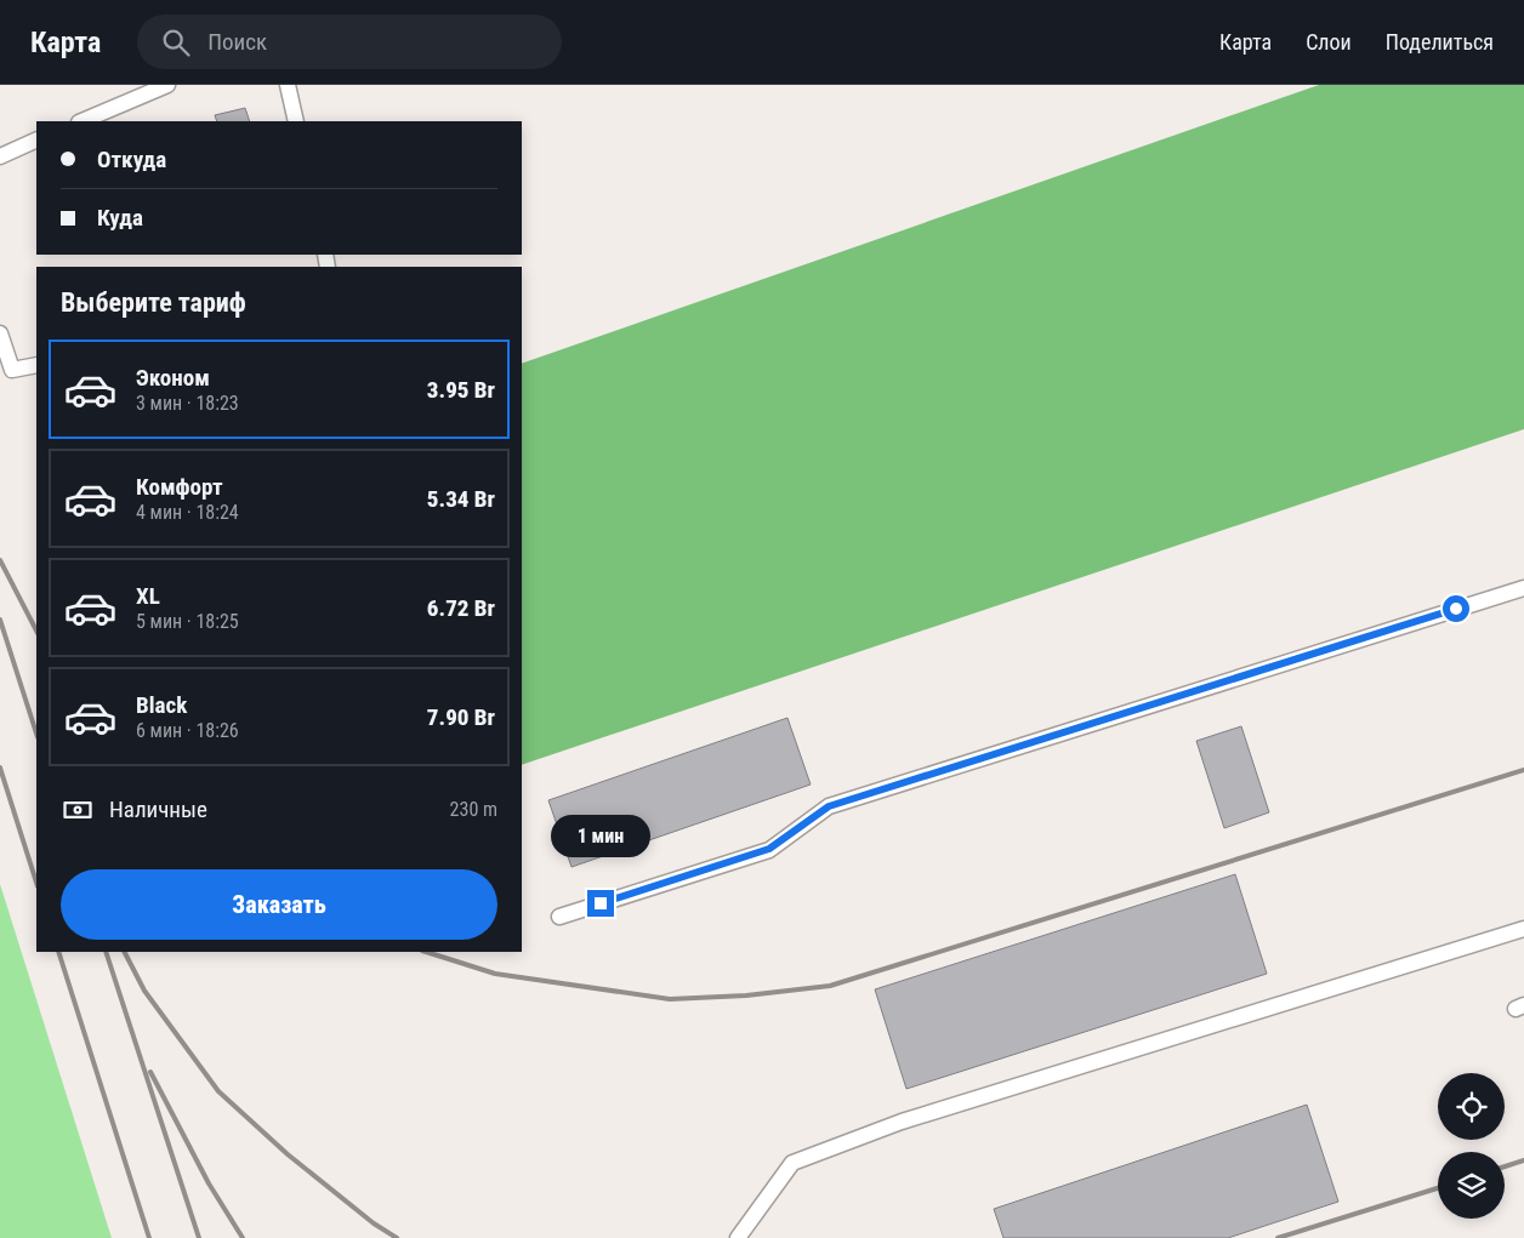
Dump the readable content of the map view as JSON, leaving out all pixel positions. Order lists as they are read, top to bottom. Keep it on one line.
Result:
{"page":{"header":"Карта","search":"Поиск","nav":["Карта","Слои","Поделиться"],"banner":["Откуда","Куда"],"heading":"Выберите тариф","list":[{"name":"Эконом","note":"3 мин · 18:23","value":"3.95 Br"},{"name":"Комфорт","note":"4 мин · 18:24","value":"5.34 Br"},{"name":"XL","note":"5 мин · 18:25","value":"6.72 Br"},{"name":"Black","note":"6 мин · 18:26","value":"7.90 Br"}],"pay":["Наличные","230 m"],"bubble":"1 мин","buttons":"Заказать"}}
